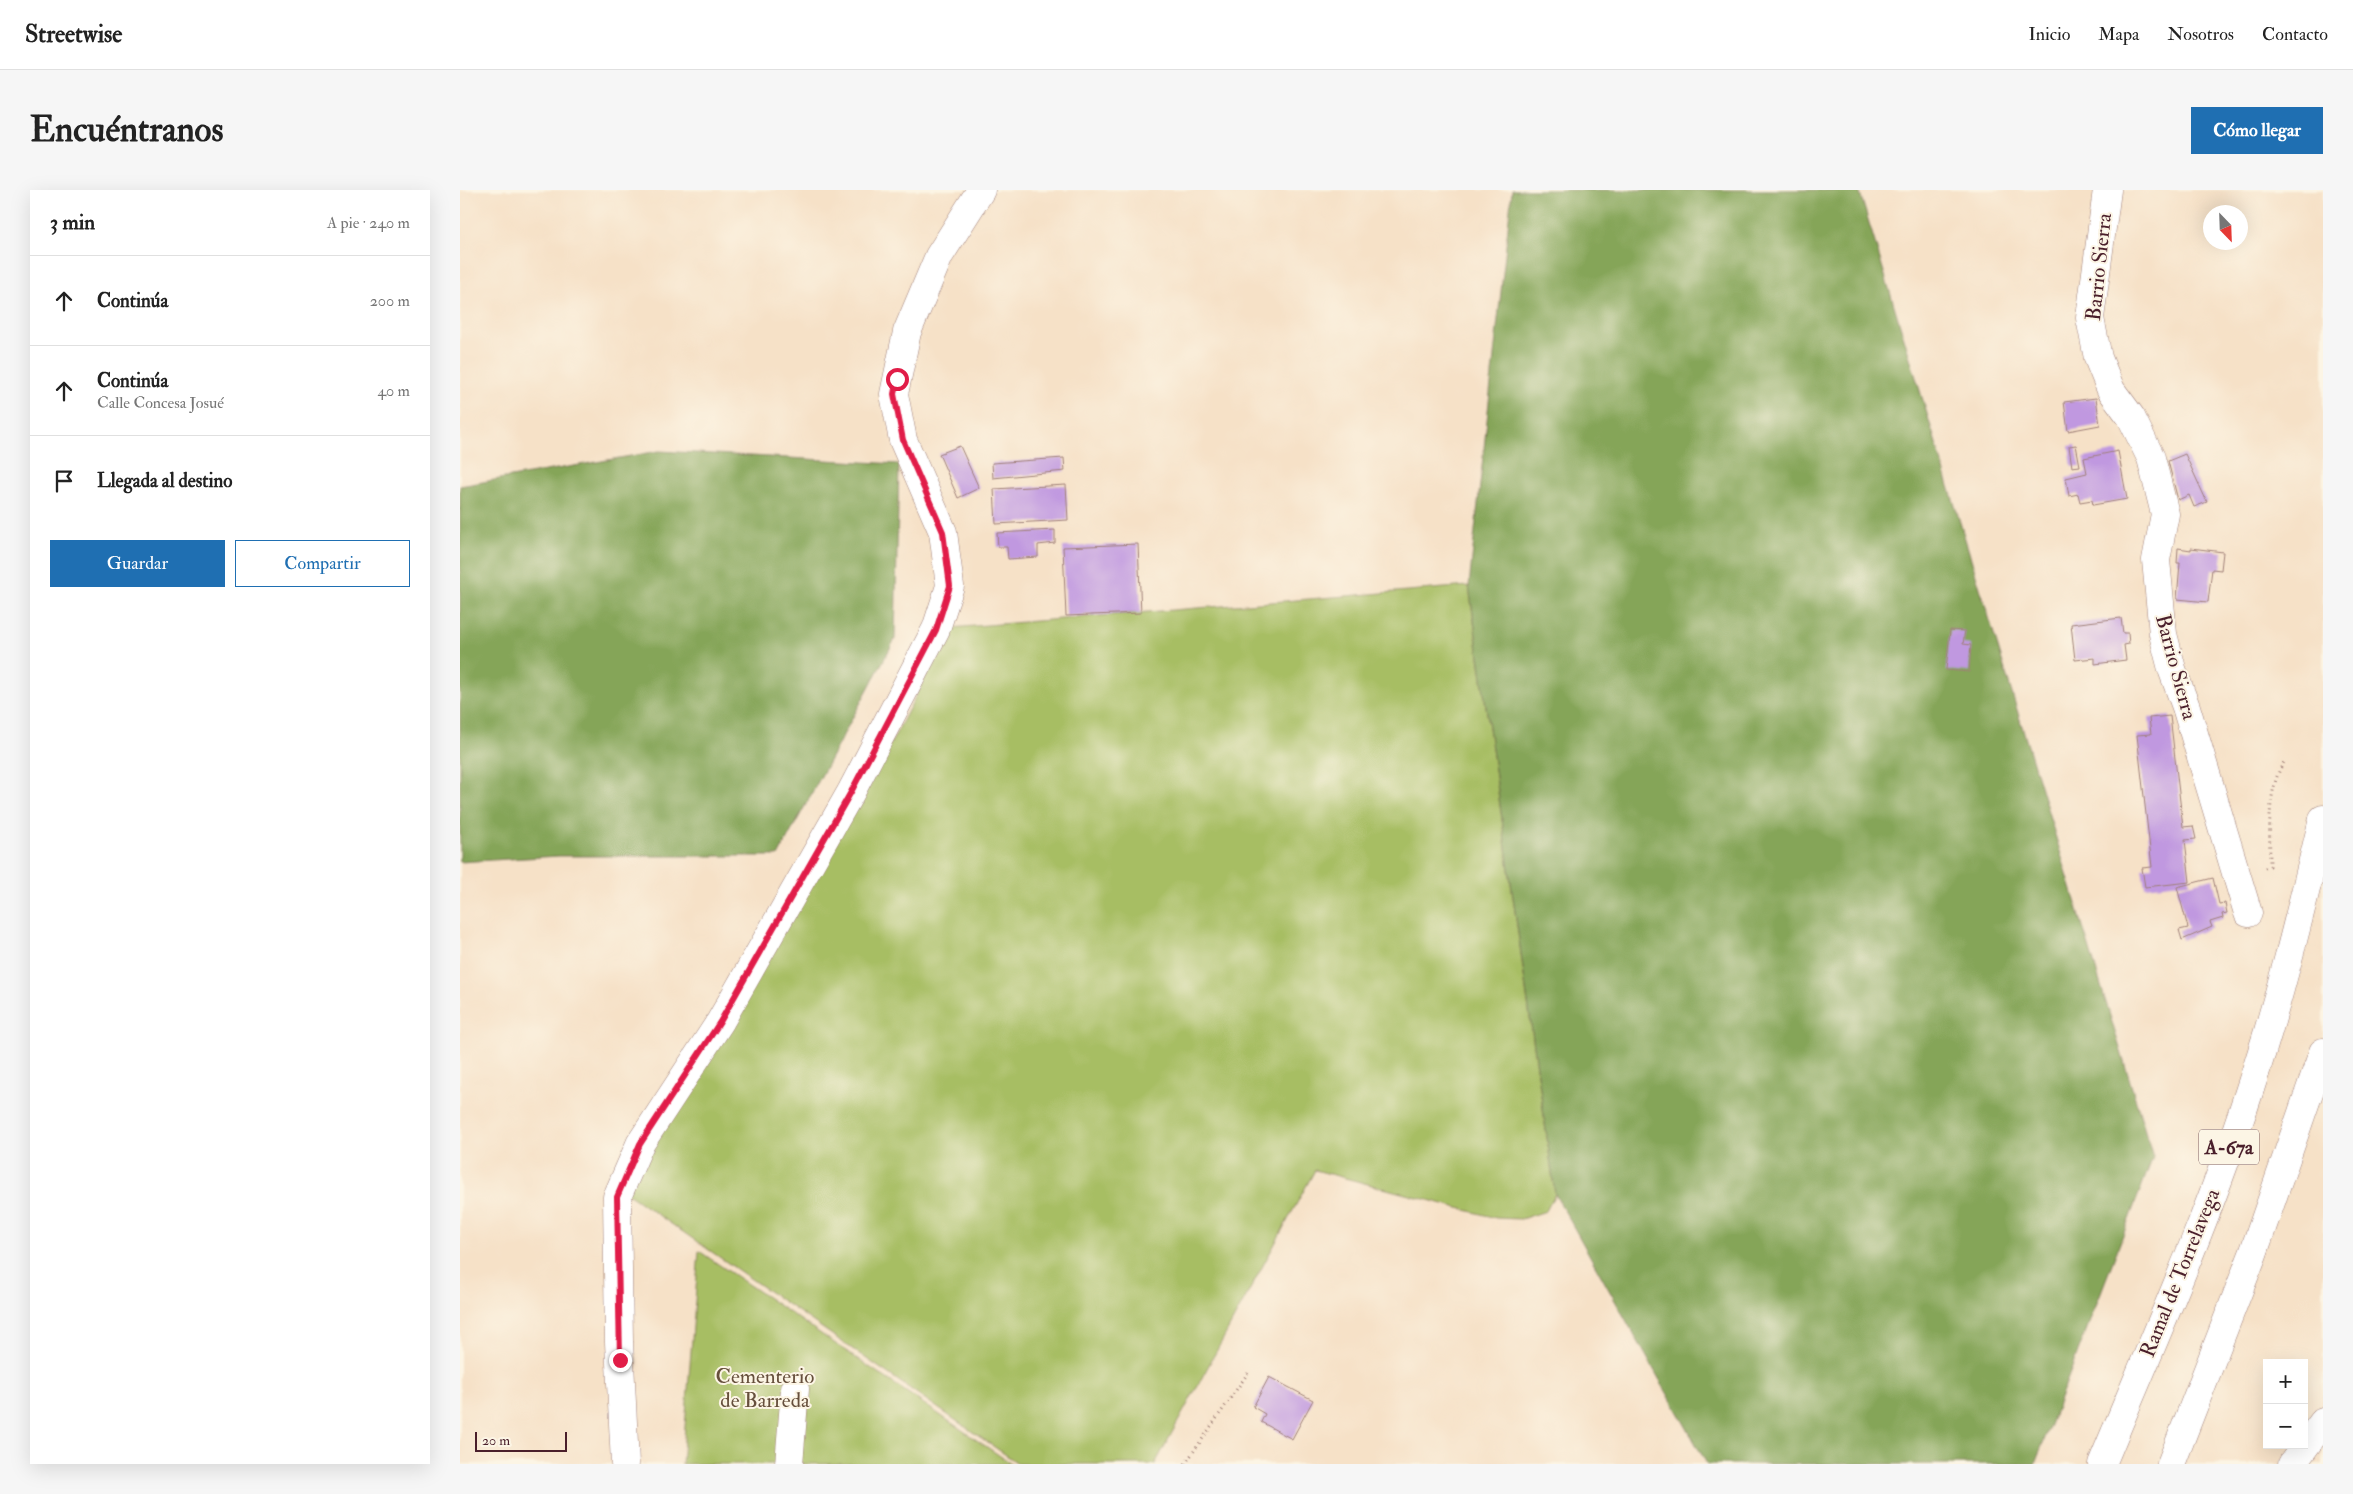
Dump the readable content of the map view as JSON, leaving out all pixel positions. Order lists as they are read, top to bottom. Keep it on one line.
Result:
{"streets":{"main road":["Barrio Sierra","A-67a","Ramal de Torrelavega"]},"parks":["Cementerio de Barreda"],"scale_bar":"20 m","north":"bottom right","page":{"header":"Streetwise","nav":["Inicio","Mapa","Nosotros","Contacto"],"buttons":["Cómo llegar",["Guardar","Compartir"]],"title":"Encuéntranos","heading":["3 min","A pie · 240 m"],"list":[["Continúa","200 m"],["Continúa","Calle Concesa Josué","40 m"],"Llegada al destino"],"map_buttons":["+","−"],"scale":"20 m"}}
